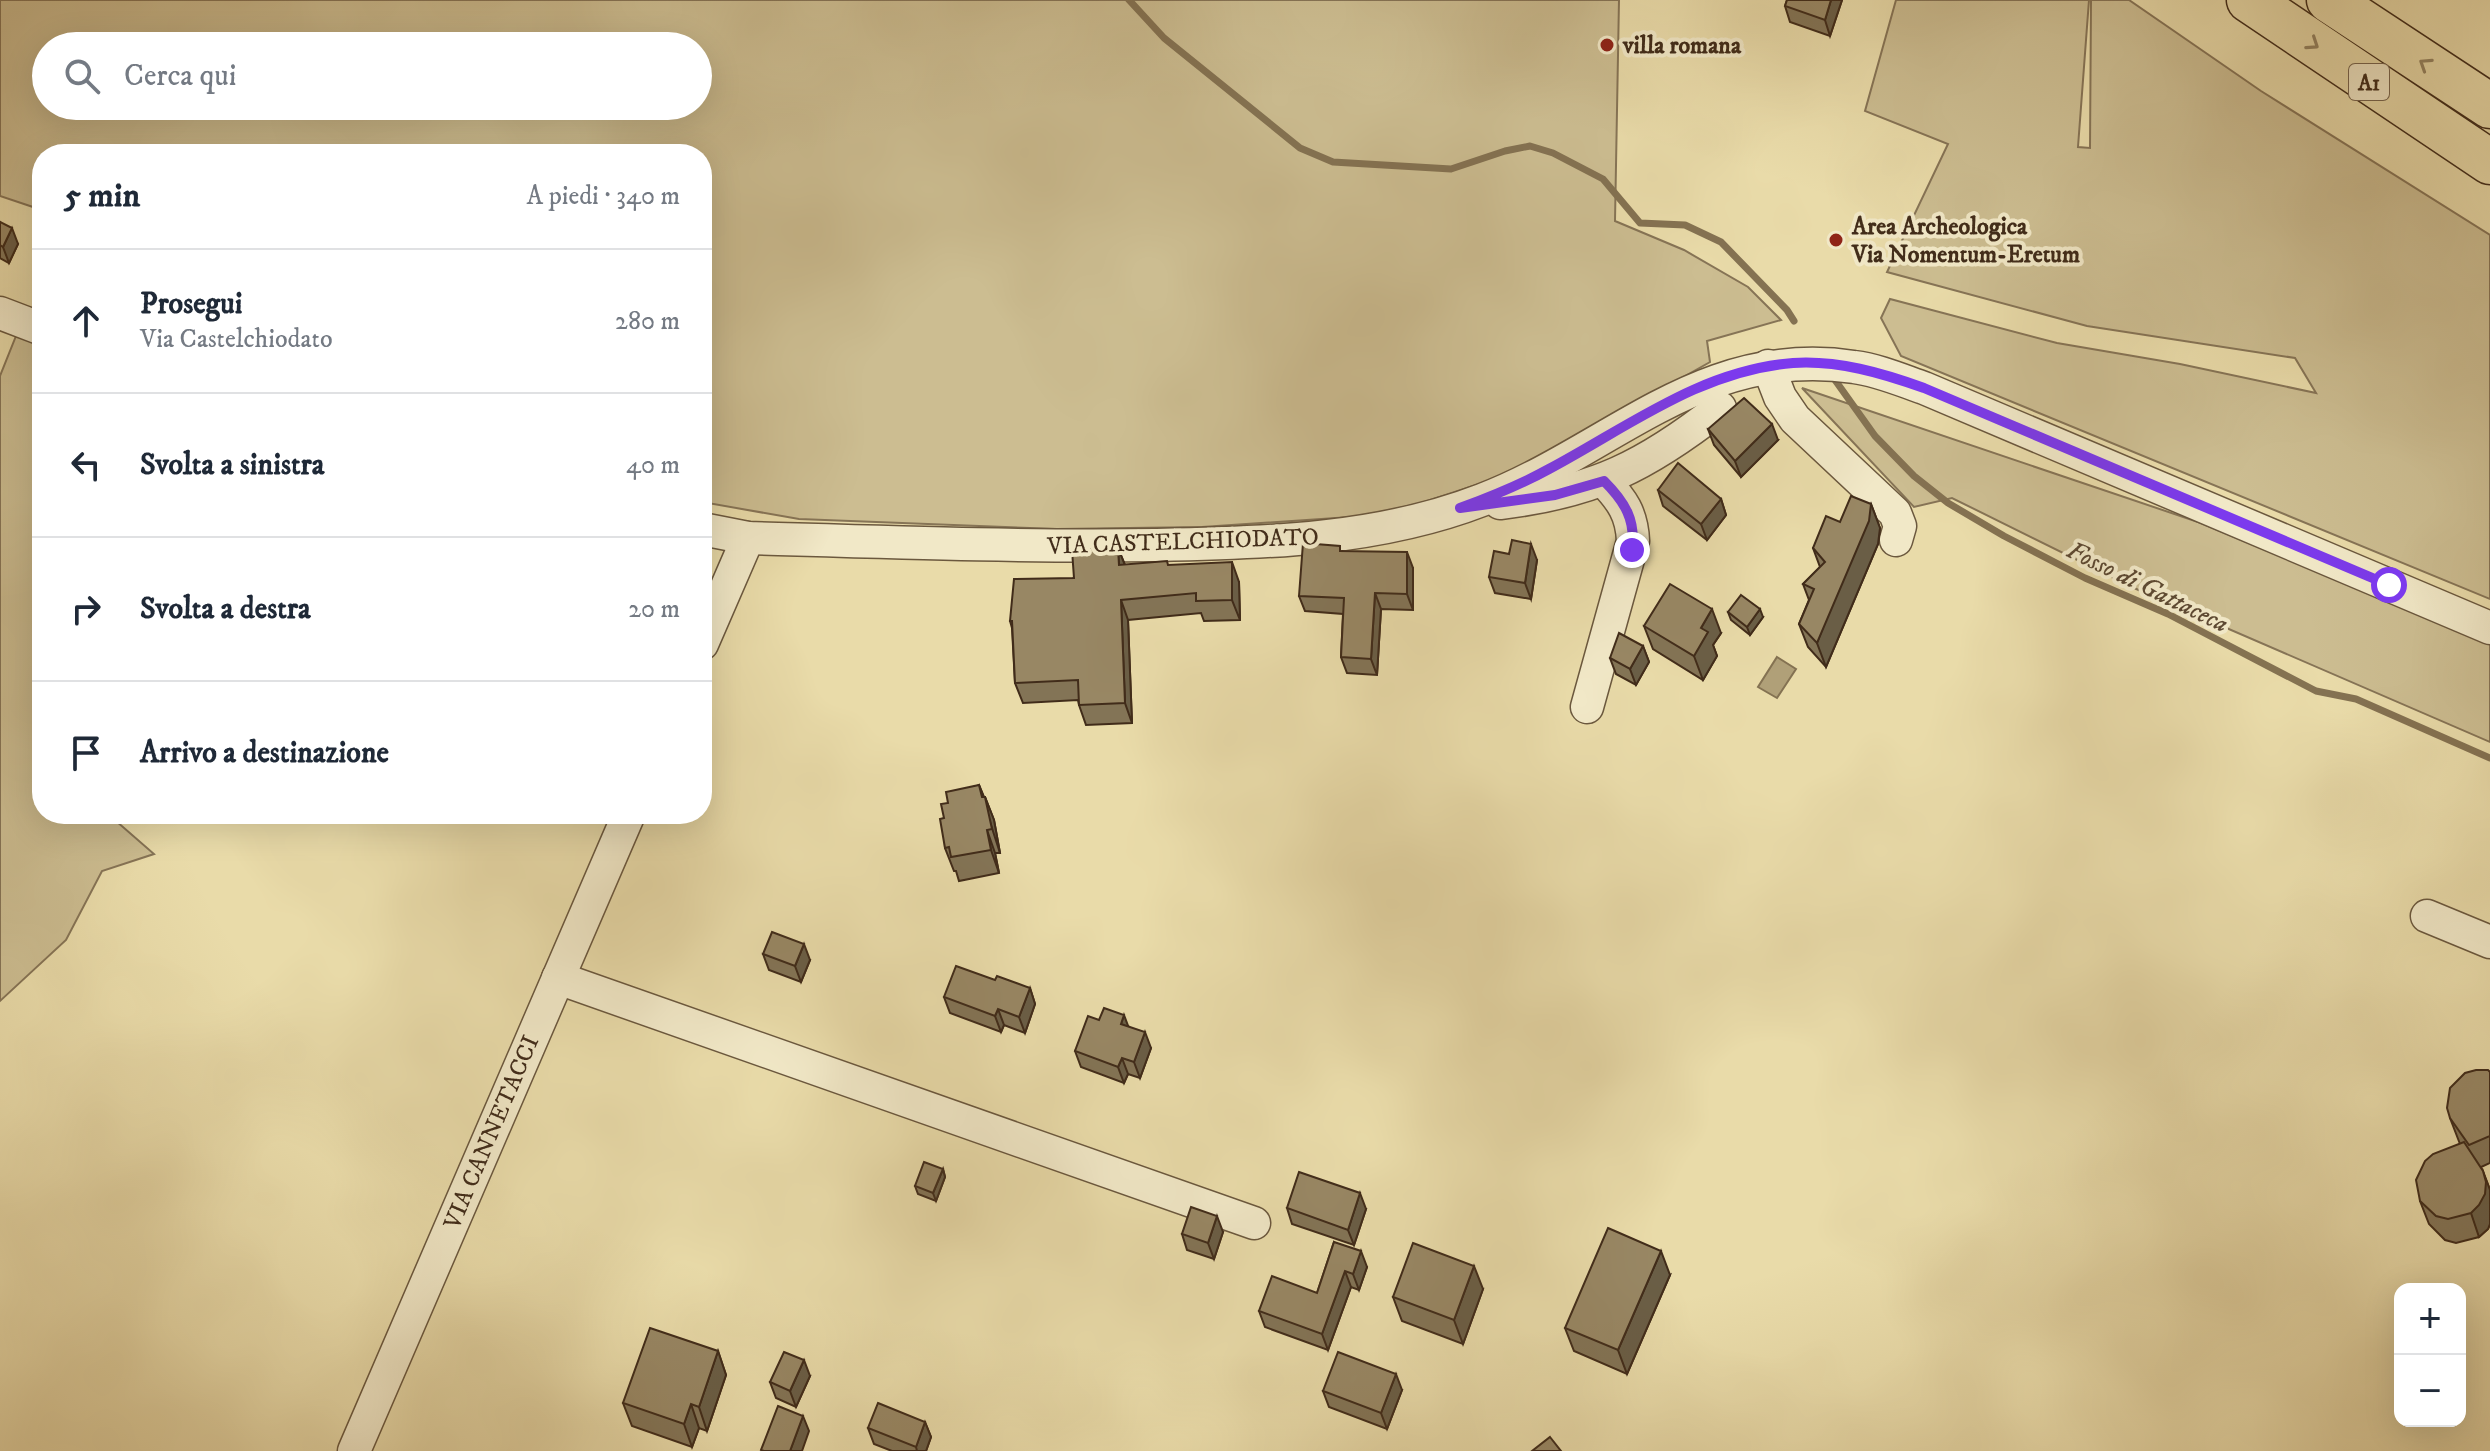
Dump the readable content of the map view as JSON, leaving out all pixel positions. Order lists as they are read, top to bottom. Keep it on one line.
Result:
{"streets":{"highway":["A1"],"street":["VIA CASTELCHIODATO","VIA CANNETACCI"]},"water":["Fosso di Gattaceca"],"places":["villa romana","Area Archeologica Via Nomentum-Eretum"],"page":{"search":"Cerca qui","heading":["5 min","A piedi · 340 m"],"list":[["Prosegui","Via Castelchiodato","280 m"],["Svolta a sinistra","40 m"],["Svolta a destra","20 m"],"Arrivo a destinazione"],"map_buttons":["+","−"]}}
